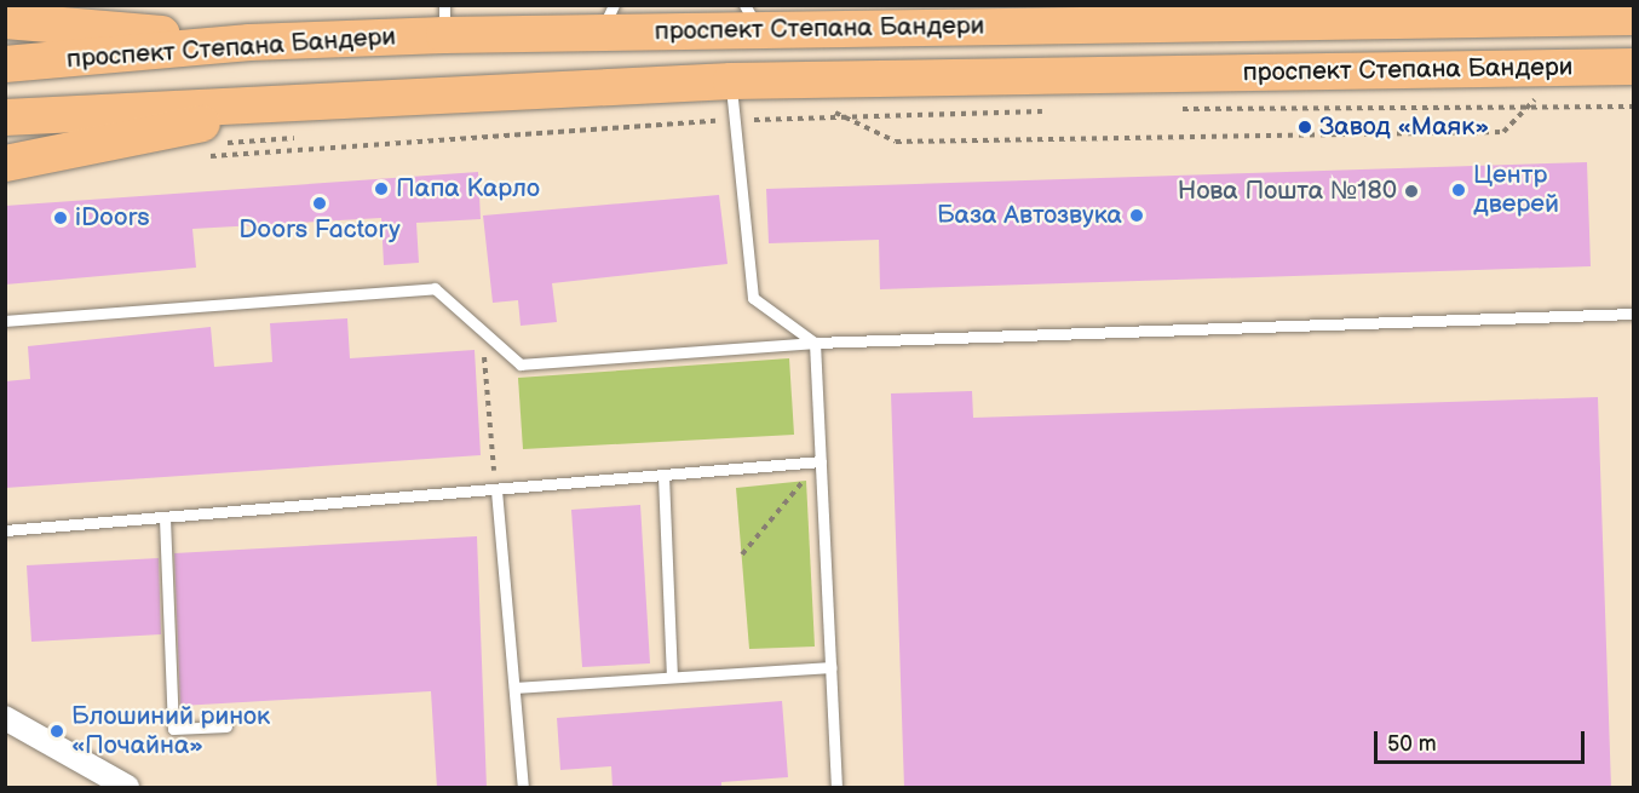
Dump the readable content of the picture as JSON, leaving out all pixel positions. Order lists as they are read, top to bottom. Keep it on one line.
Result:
{"streets":{"main road":["проспект Степана Бандери"]},"places":["Завод «Маяк»","Папа Карло","Центр дверей","Нова Пошта №180","Doors Factory","База Автозвука","iDoors","Блошиний ринок «Почайна»"],"scale_bar":"50 m"}
